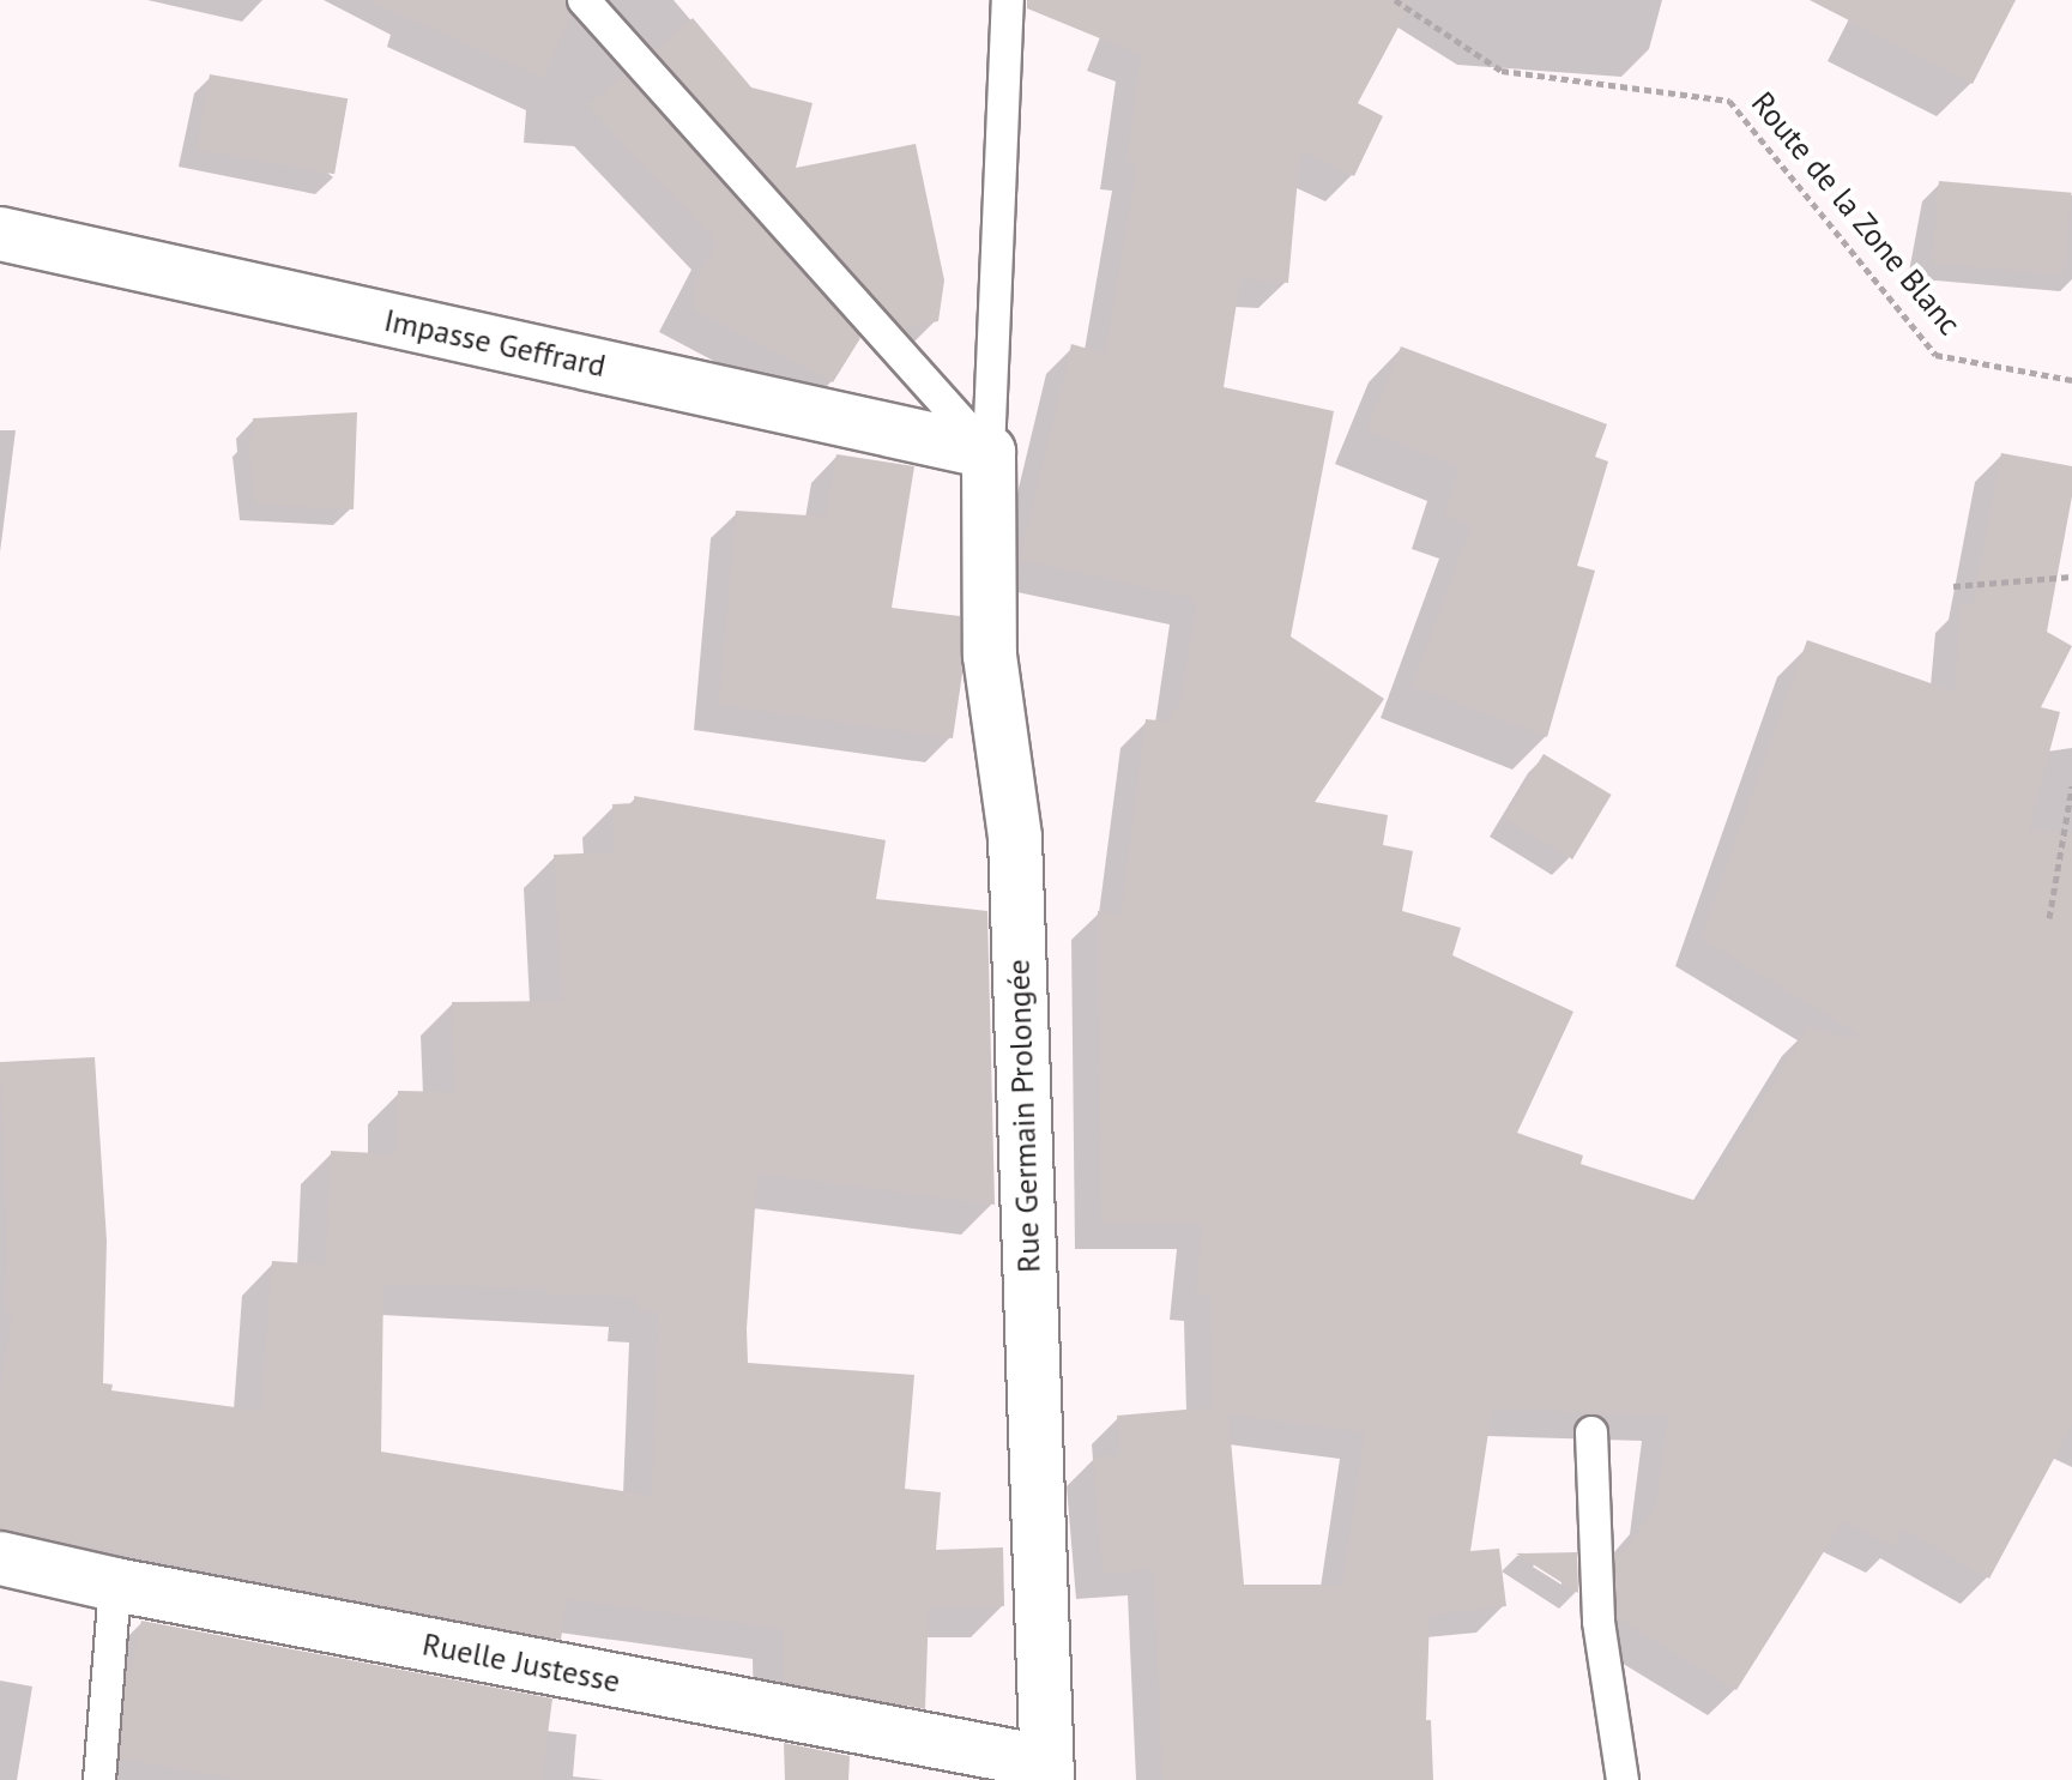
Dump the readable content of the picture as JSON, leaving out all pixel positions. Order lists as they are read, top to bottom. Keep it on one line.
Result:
{"streets":{"street":["Impasse Geffrard","Rue Germain Prolongée","Ruelle Justesse"],"path":["Route de la Zone Blanc"]},"crossings":[["Impasse Geffrard","Rue Germain Prolongée"],["Rue Germain Prolongée","Ruelle Justesse"]]}
